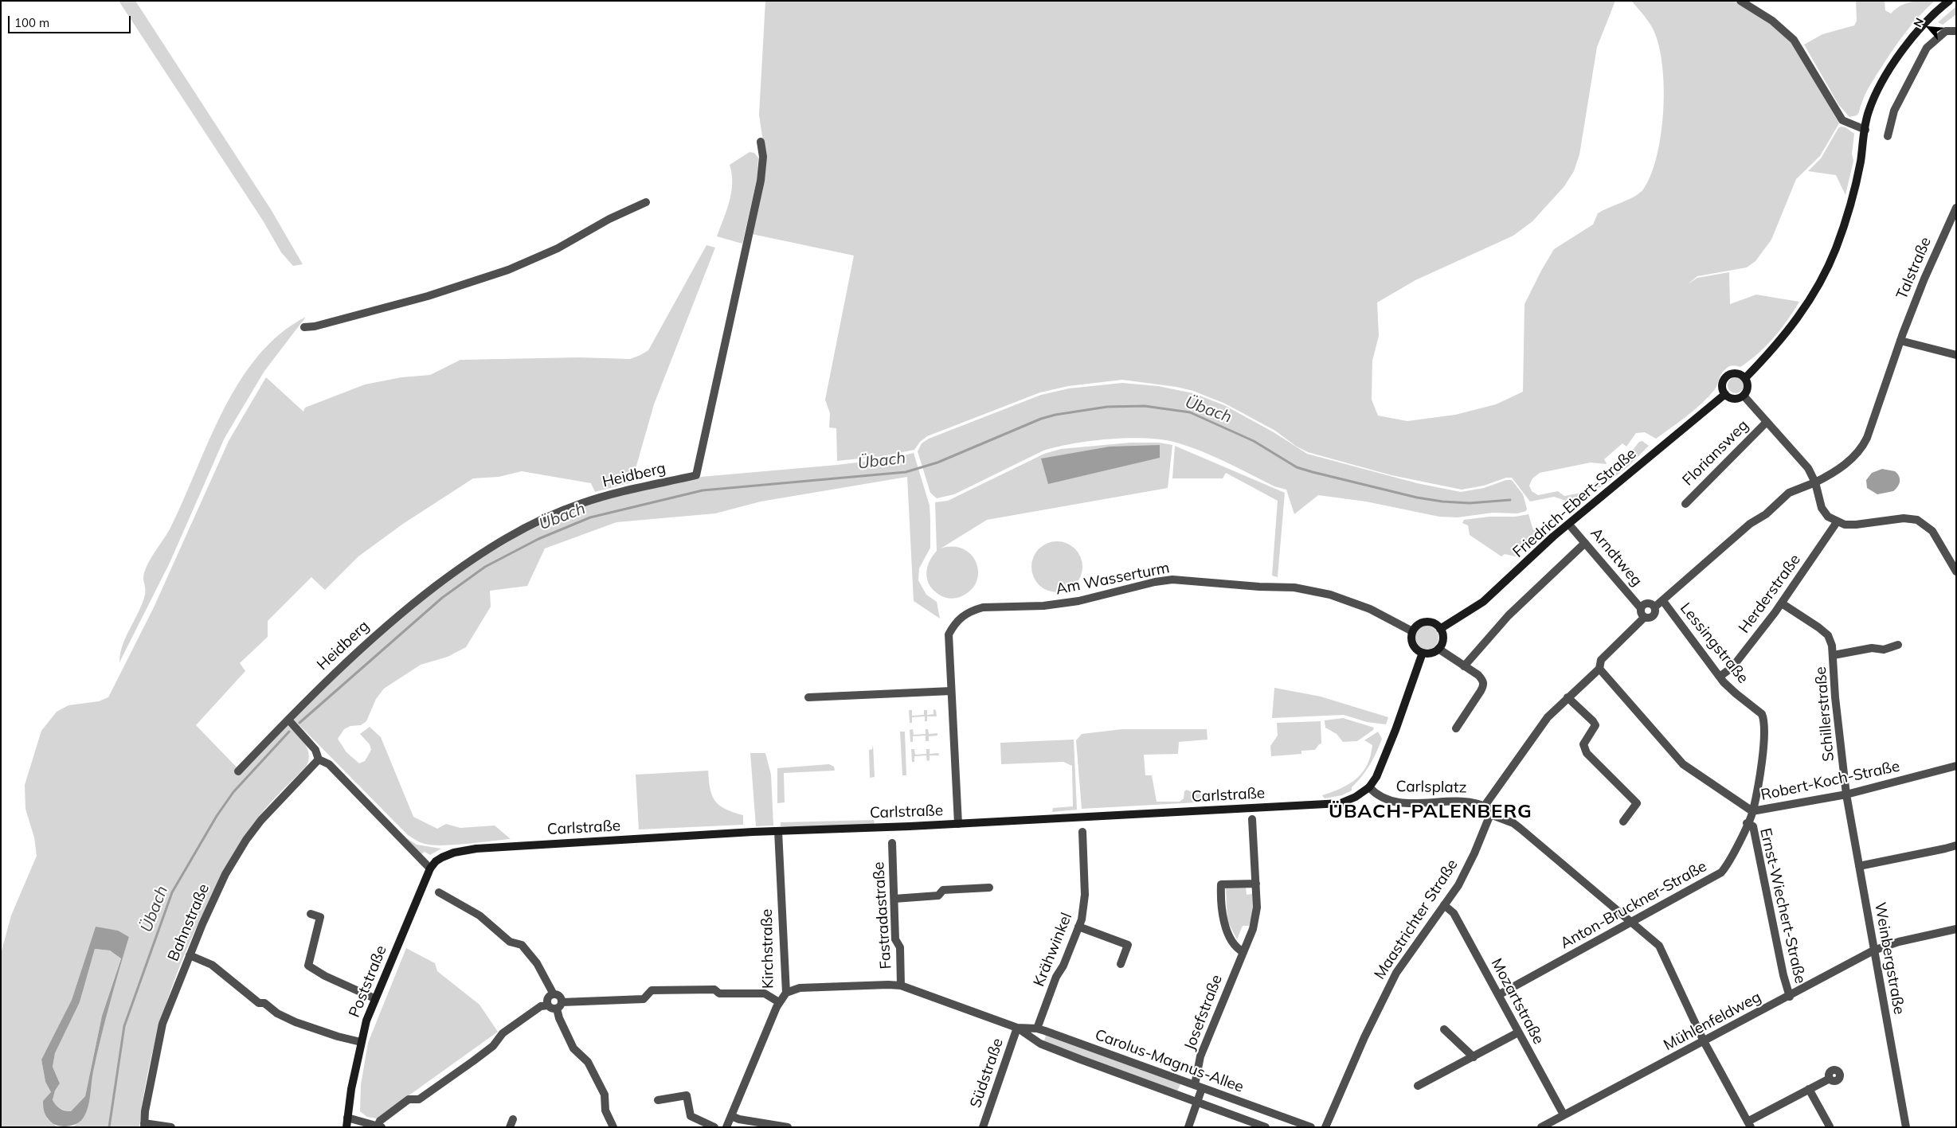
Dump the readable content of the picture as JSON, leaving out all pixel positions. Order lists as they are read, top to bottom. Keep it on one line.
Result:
{"streets":{"main road":["Friedrich-Ebert-Straße","Carlstraße","Poststraße"],"street":["Talstraße","Floriansweg","Heidberg","Arndtweg","Am Wasserturm","Herderstraße","Lessingstraße","Schillerstraße","Robert-Koch-Straße","Carlsplatz","Anton-Bruckner-Straße","Ernst-Wiechert-Straße","Fastradastraße","Maastrichter Straße","Bahnstraße","Kirchstraße","Krähwinkel","Weinbergstraße","Mozartstraße","Josefstraße","Mühlenfeldweg","Carolus-Magnus-Allee","Südstraße"]},"crossings":[["Talstraße","Arndtweg"],["Talstraße","Lessingstraße"],["Friedrich-Ebert-Straße","Arndtweg"],["Friedrich-Ebert-Straße","Am Wasserturm"],["Am Wasserturm","Carlstraße"],["Herderstraße","Lessingstraße"],["Herderstraße","Schillerstraße"],["Lessingstraße","Robert-Koch-Straße"],["Lessingstraße","Anton-Bruckner-Straße"],["Schillerstraße","Robert-Koch-Straße"],["Schillerstraße","Weinbergstraße"],["Robert-Koch-Straße","Anton-Bruckner-Straße"],["Robert-Koch-Straße","Weinbergstraße"],["Carlsplatz","Carlstraße"],["Carlsplatz","Maastrichter Straße"],["Carlstraße","Kirchstraße"],["Carlstraße","Poststraße"],["Anton-Bruckner-Straße","Ernst-Wiechert-Straße"],["Anton-Bruckner-Straße","Mozartstraße"],["Ernst-Wiechert-Straße","Mühlenfeldweg"],["Fastradastraße","Carolus-Magnus-Allee"],["Maastrichter Straße","Mozartstraße"],["Kirchstraße","Carolus-Magnus-Allee"],["Krähwinkel","Carolus-Magnus-Allee"],["Weinbergstraße","Mühlenfeldweg"],["Mozartstraße","Mühlenfeldweg"],["Josefstraße","Carolus-Magnus-Allee"],["Carolus-Magnus-Allee","Südstraße"]],"districts":["ÜBACH-PALENBERG"],"water":["Übach"],"scale_bar":"100 m","north":"top left"}
